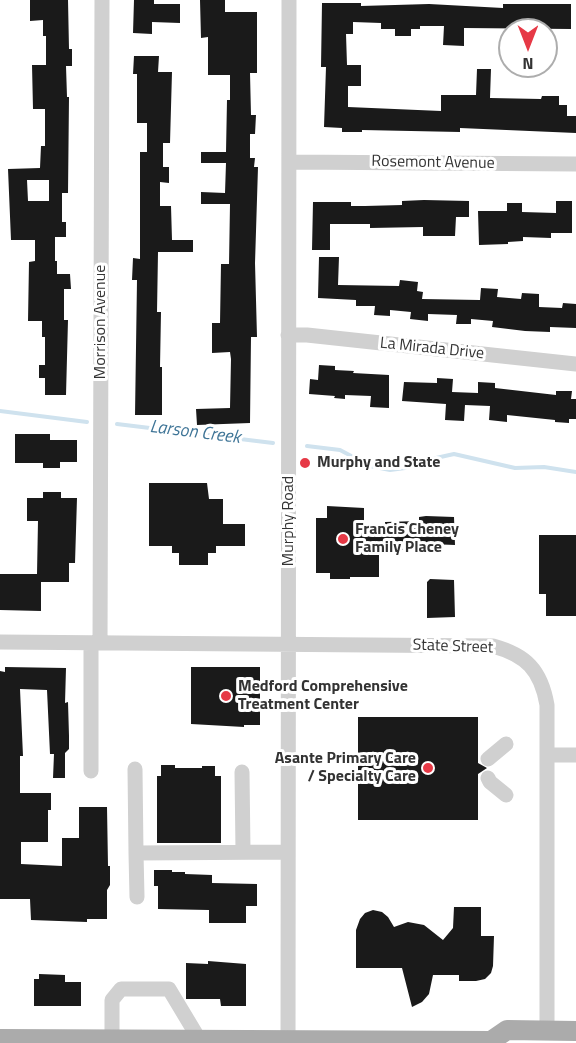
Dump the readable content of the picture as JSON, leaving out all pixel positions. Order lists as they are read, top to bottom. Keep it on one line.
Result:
{"streets":{"street":["Rosemont Avenue","Morrison Avenue","La Mirada Drive","Murphy Road","State Street"]},"crossings":[["Rosemont Avenue","Murphy Road"],["Morrison Avenue","State Street"],["La Mirada Drive","Murphy Road"],["Murphy Road","State Street"]],"water":["Larson Creek"],"places":["Murphy and State","Francis Cheney Family Place","Medford Comprehensive Treatment Center","Asante Primary Care / Specialty Care"],"north":"bottom"}
